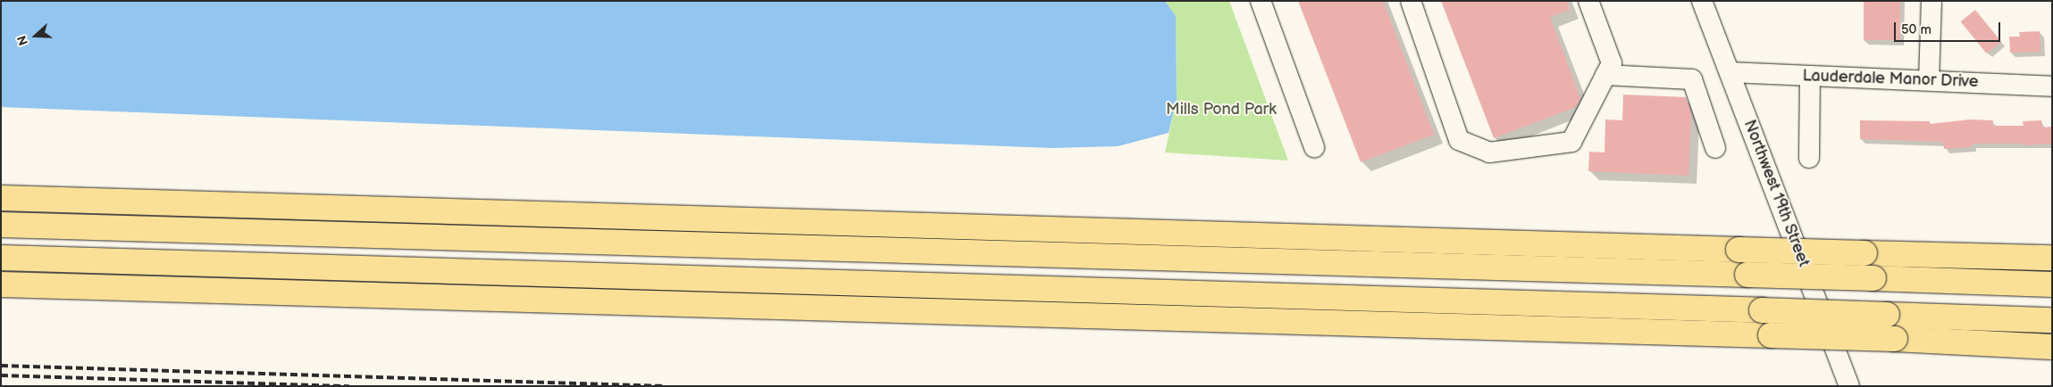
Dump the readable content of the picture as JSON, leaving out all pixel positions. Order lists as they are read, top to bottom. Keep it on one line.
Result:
{"streets":{"street":["Lauderdale Manor Drive","Northwest 19th Street"]},"crossings":[["Lauderdale Manor Drive","Northwest 19th Street"]],"parks":["Mills Pond Park"],"scale_bar":"50 m","north":"left"}
